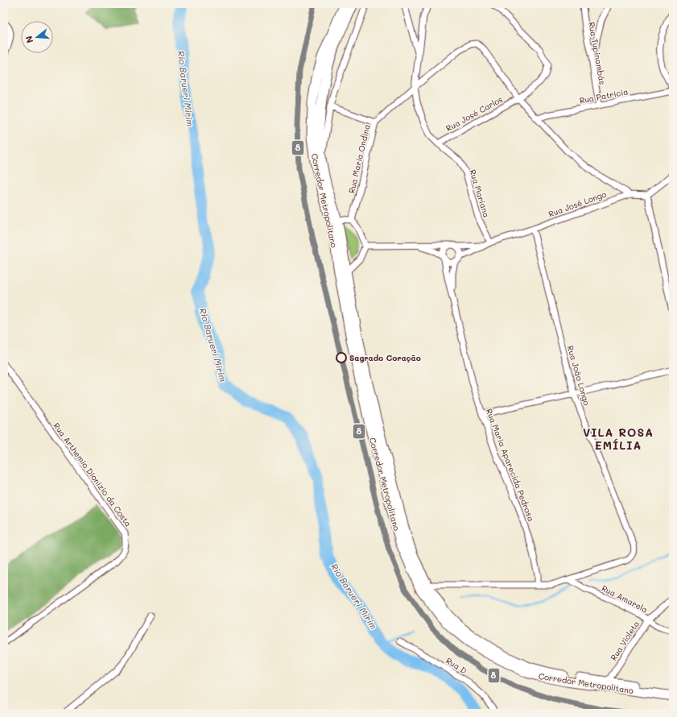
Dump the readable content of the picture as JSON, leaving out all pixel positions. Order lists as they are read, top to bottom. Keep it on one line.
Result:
{"streets":{"main road":["Corredor Metropolitano"],"street":["Rua Tupinambás","Rua Patricia","Rua José Carlos","Rua Maria Ondina","Rua Mariana","Rua José Longo","Rua João Longo","Rua Maria Aparecida Pedrosa","Rua Arthemio Dionizio da Costa","Rua Amarela","Rua Violeta","Rua D"]},"crossings":[["Rua Tupinambás","Rua Patricia"],["Rua José Carlos","Rua Maria Ondina"],["Rua José Carlos","Rua Mariana"],["Rua Maria Ondina","Rua Mariana"],["Rua Mariana","Rua José Longo"],["Rua José Longo","Rua João Longo"],["Rua José Longo","Rua Maria Aparecida Pedrosa"],["Rua João Longo","Rua Amarela"],["Rua Amarela","Rua Violeta"]],"districts":["VILA ROSA EMÍLIA"],"water":["Rio Barueri Mirim"],"places":["Sagrado Coração"],"lines":["transit line 8"],"north":"left"}
